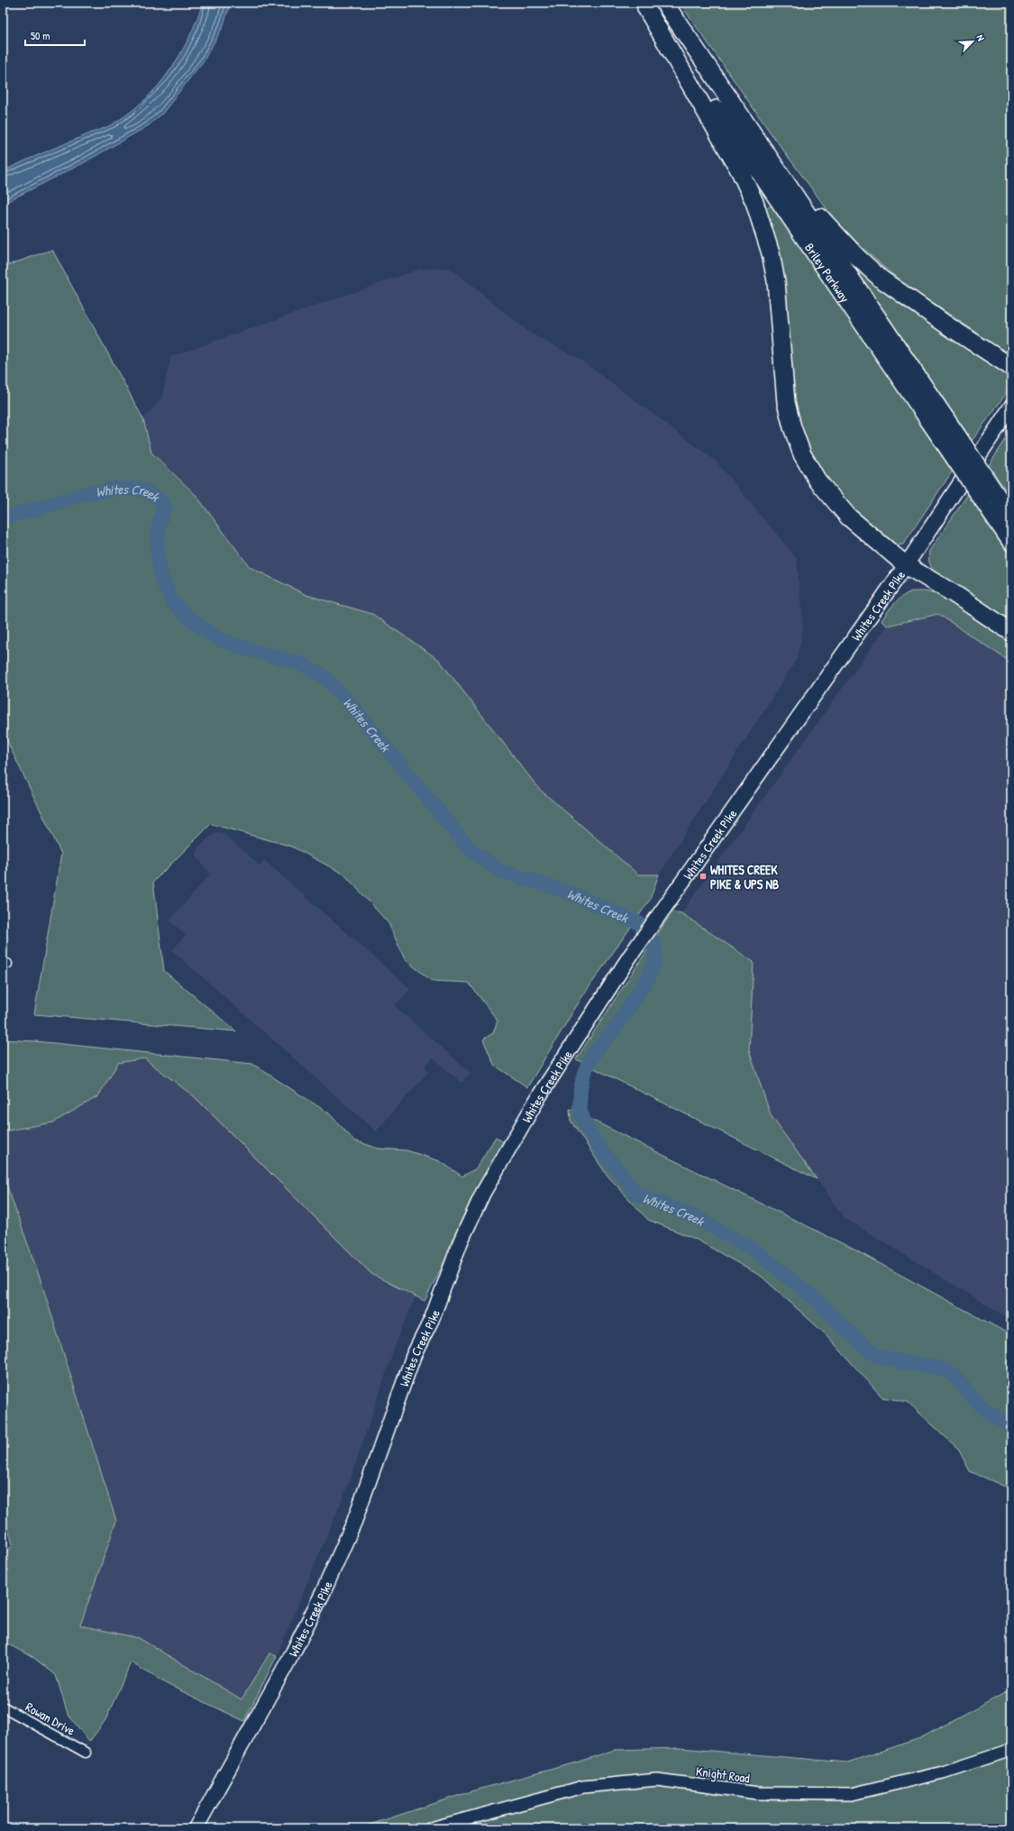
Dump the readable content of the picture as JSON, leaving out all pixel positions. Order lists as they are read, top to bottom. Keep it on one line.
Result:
{"streets":{"highway":["Briley Parkway"],"main road":["Whites Creek Pike"],"street":["Rowan Drive","Knight Road"]},"water":["Whites Creek"],"places":{"transit":["WHITES CREEK PIKE & UPS NB"]},"scale_bar":"50 m","north":"top right"}
